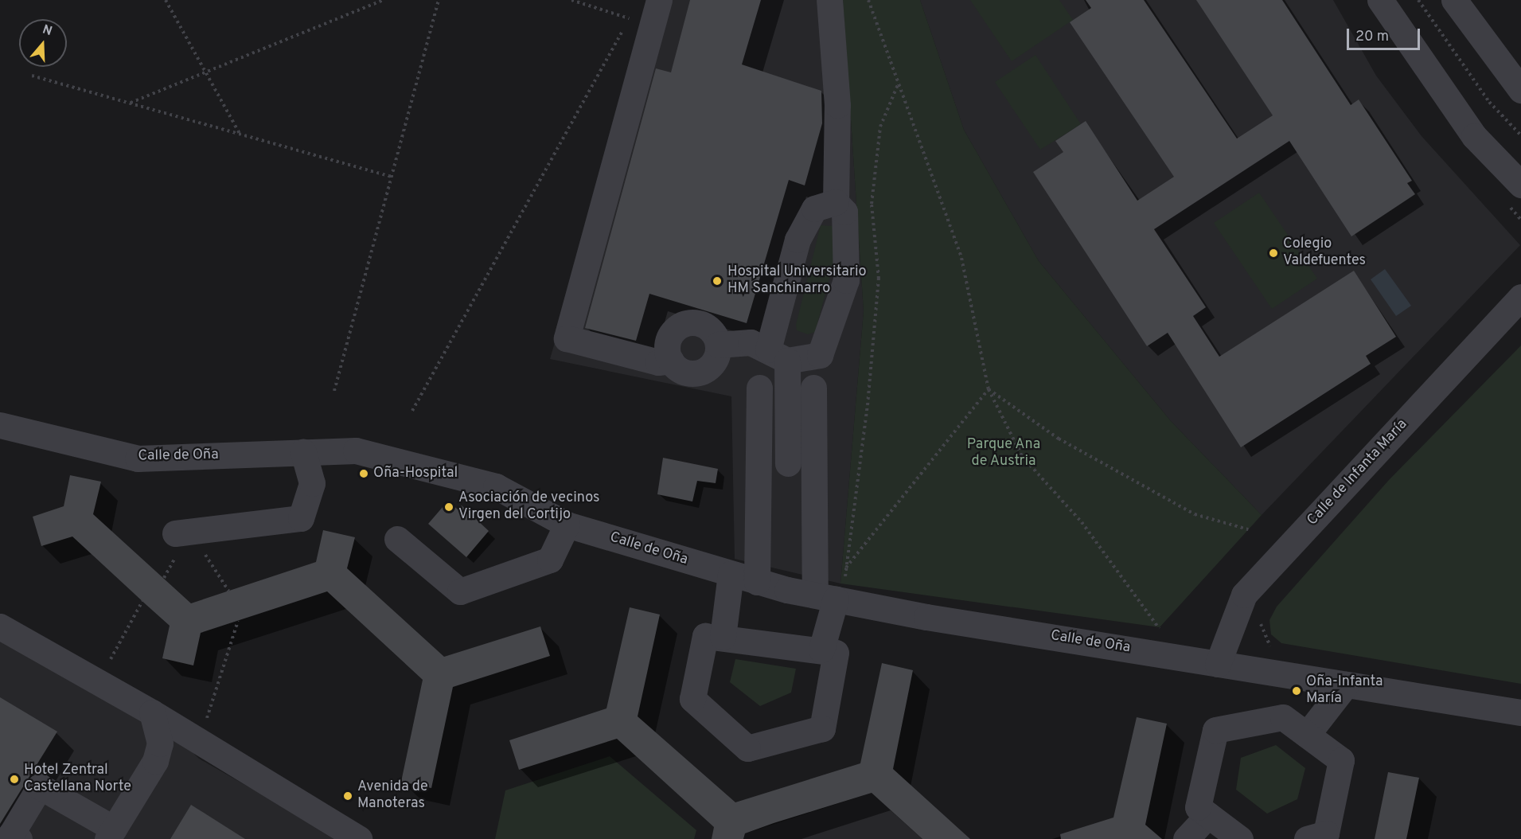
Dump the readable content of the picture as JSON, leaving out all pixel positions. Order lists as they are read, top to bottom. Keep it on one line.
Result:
{"streets":{"street":["Calle de Oña","Calle de Infanta María"]},"crossings":[["Calle de Oña","Calle de Infanta María"]],"parks":["Parque Ana de Austria"],"places":["Colegio Valdefuentes","Hospital Universitario HM Sanchinarro","Oña-Hospital","Asociación de vecinos Virgen del Cortijo","Oña-Infanta María","Hotel Zentral Castellana Norte","Avenida de Manoteras"],"scale_bar":"20 m","north":"top"}
